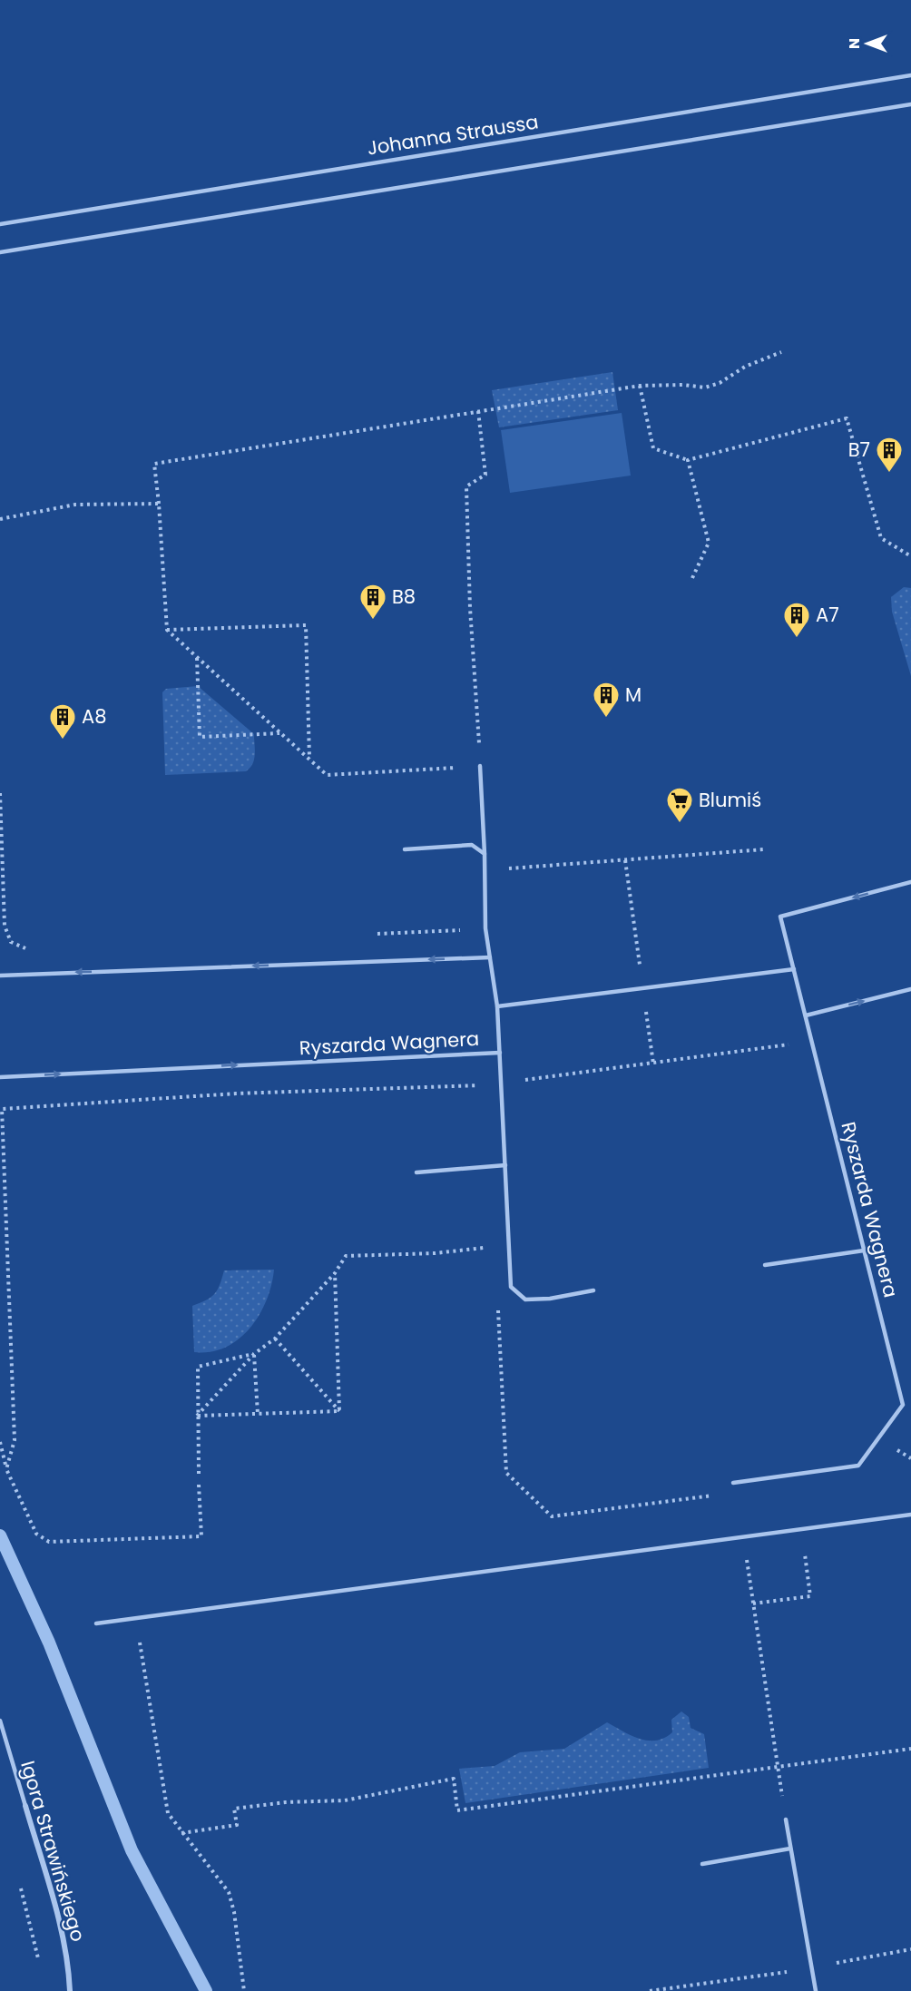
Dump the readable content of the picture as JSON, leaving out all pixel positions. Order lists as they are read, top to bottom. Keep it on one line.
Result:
{"streets":{"street":["Igora Strawińskiego"],"lane":["Johanna Straussa","Ryszarda Wagnera"]},"places":{"building":["B7","B8","A7","M","A8"],"supermarket":["Blumiś"]},"north":"left"}
